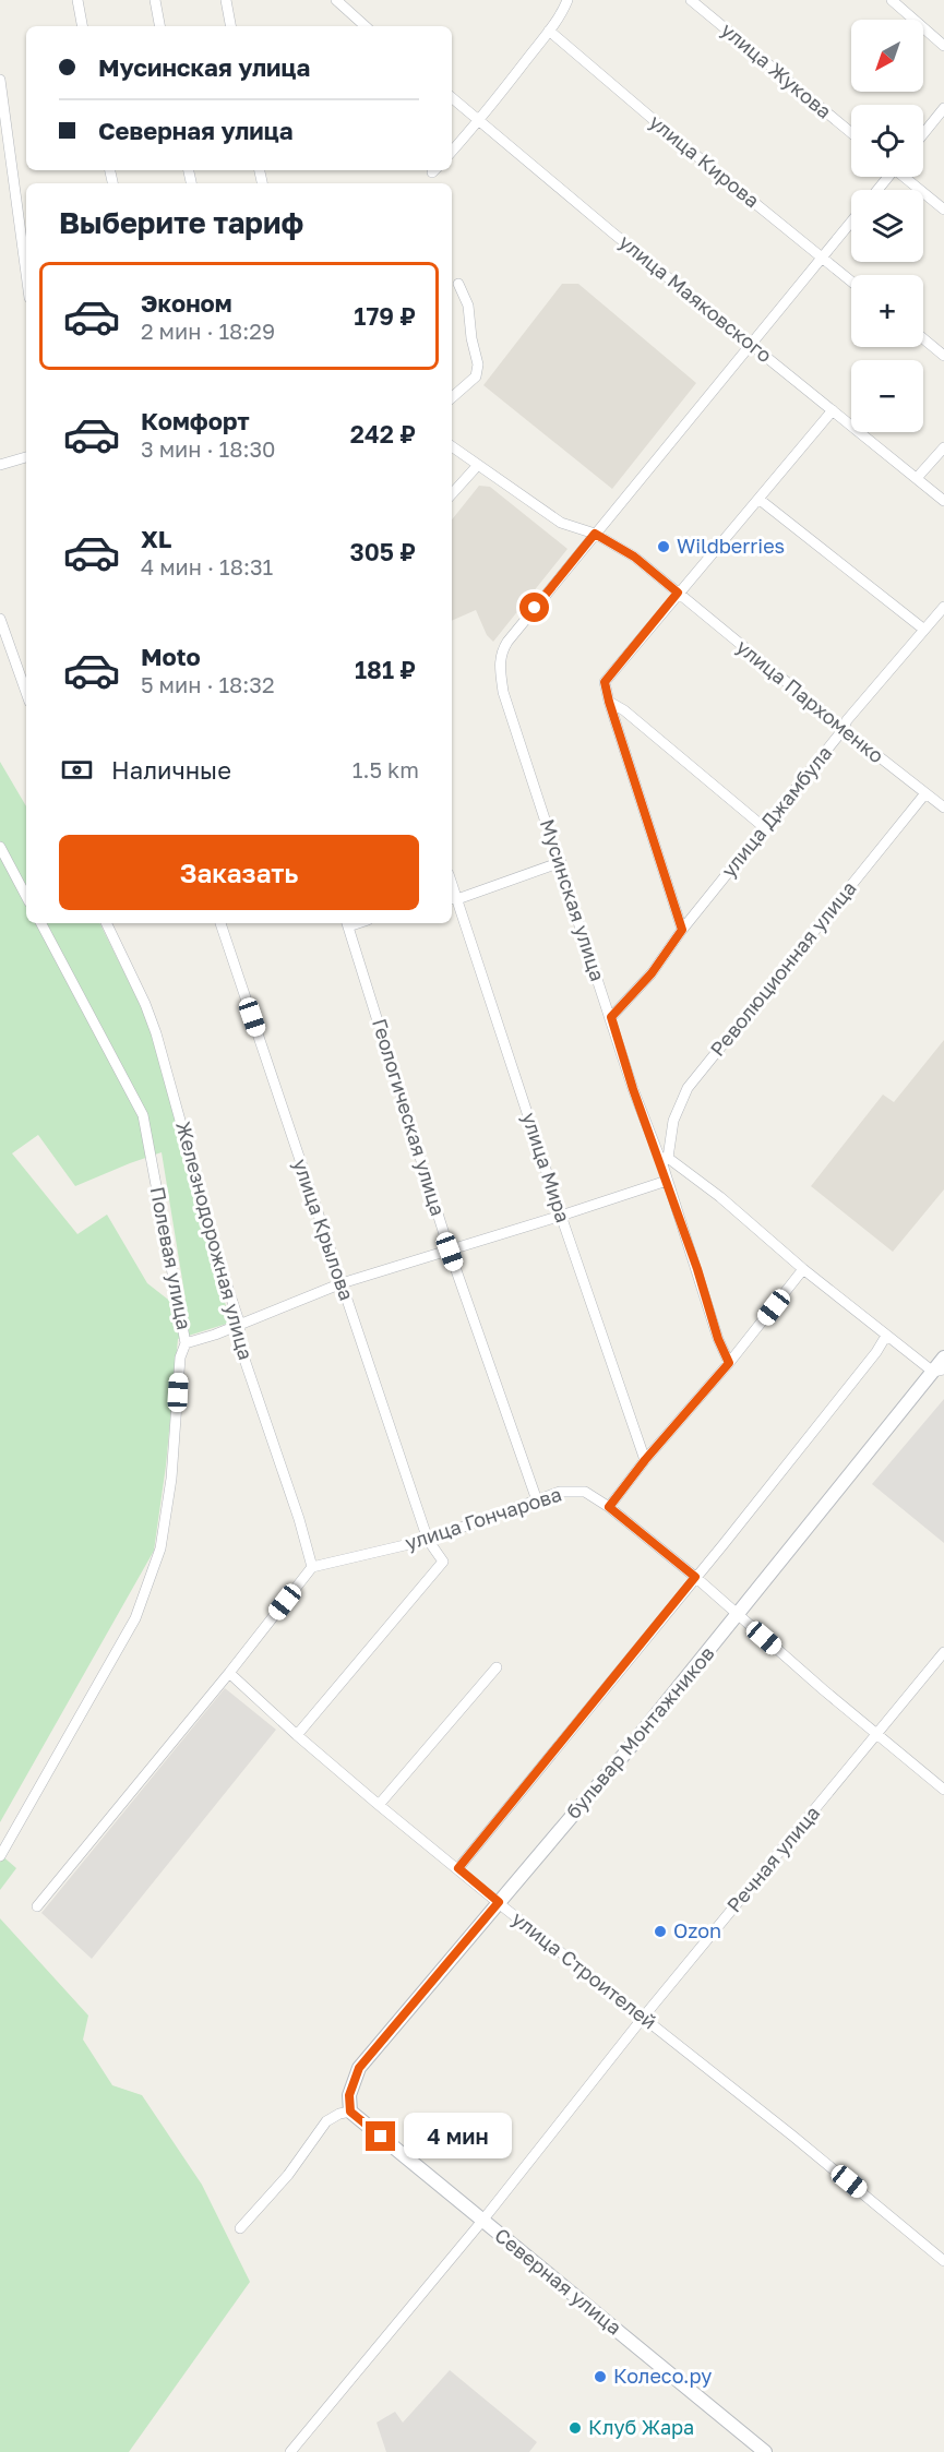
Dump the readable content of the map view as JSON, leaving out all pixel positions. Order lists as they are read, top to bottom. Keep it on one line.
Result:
{"streets":{"street":["улица Жукова","улица Кирова","улица Маяковского","улица Пархоменко","улица Джамбула","Мусинская улица","Революционная улица","Геологическая улица","улица Мира","улица Крылова","Железнодорожная улица","Полевая улица","улица Гончарова","бульвар Монтажников","Речная улица","улица Строителей","Северная улица"]},"crossings":[["улица Кирова","Мусинская улица"],["улица Маяковского","Мусинская улица"],["улица Пархоменко","улица Джамбула"],["улица Пархоменко","Мусинская улица"],["улица Пархоменко","Революционная улица"],["улица Джамбула","Мусинская улица"],["Мусинская улица","Революционная улица"],["Геологическая улица","улица Гончарова"],["улица Крылова","улица Гончарова"],["улица Крылова","улица Строителей"],["Железнодорожная улица","улица Гончарова"],["улица Гончарова","бульвар Монтажников"],["улица Гончарова","Речная улица"],["бульвар Монтажников","улица Строителей"],["бульвар Монтажников","Северная улица"],["Речная улица","улица Строителей"],["Речная улица","Северная улица"]],"places":["Wildberries","Ozon","Колесо.ру","Клуб Жара"],"north":"bottom left","page":{"map_buttons":["+","−"],"banner":["Мусинская улица","Северная улица"],"heading":"Выберите тариф","list":[{"name":"Эконом","note":"2 мин · 18:29","value":"179 ₽"},{"name":"Комфорт","note":"3 мин · 18:30","value":"242 ₽"},{"name":"XL","note":"4 мин · 18:31","value":"305 ₽"},{"name":"Moto","note":"5 мин · 18:32","value":"181 ₽"}],"pay":["Наличные","1.5 km"],"buttons":"Заказать","bubble":"4 мин"}}
